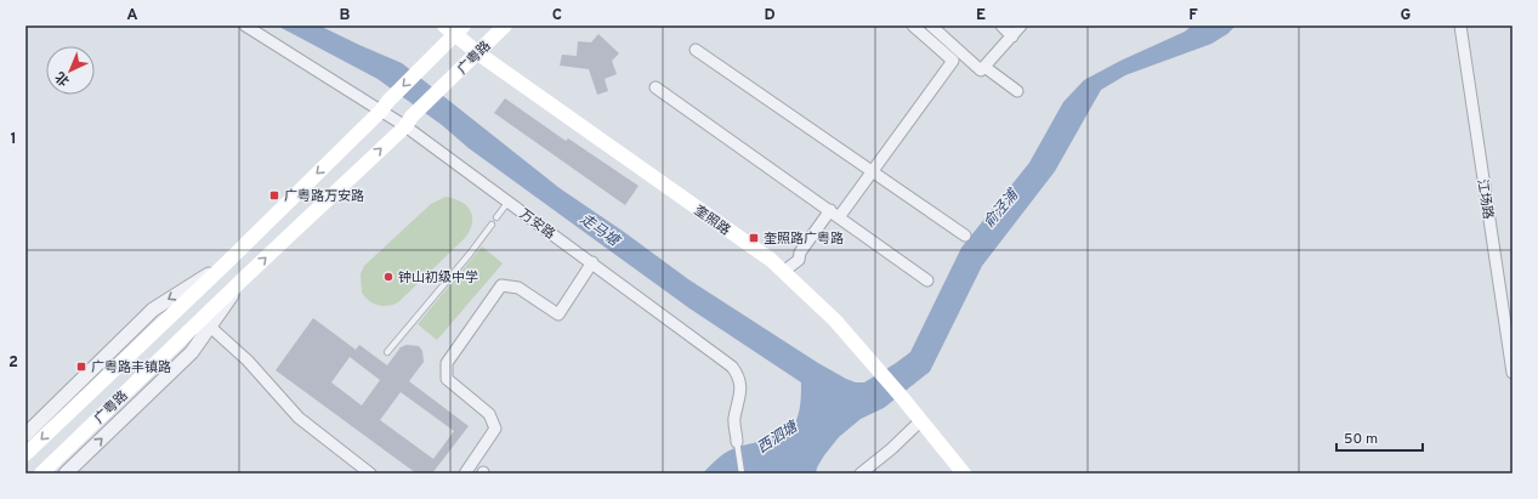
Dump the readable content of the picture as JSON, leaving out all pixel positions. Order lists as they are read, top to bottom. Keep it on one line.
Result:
{"streets":{"main road":["广粤路","奎照路"],"street":["江场路","万安路"]},"crossings":[["广粤路","奎照路"],["广粤路","万安路"]],"water":["俞泾浦","走马塘","西泗塘"],"places":{"transit":["广粤路万安路","奎照路广粤路","广粤路丰镇路"],"other":["钟山初级中学"]},"scale_bar":"50 m","north":"bottom left","grid":{"columns":["A","B","C","D","E","F","G"],"rows":["1","2"]}}
